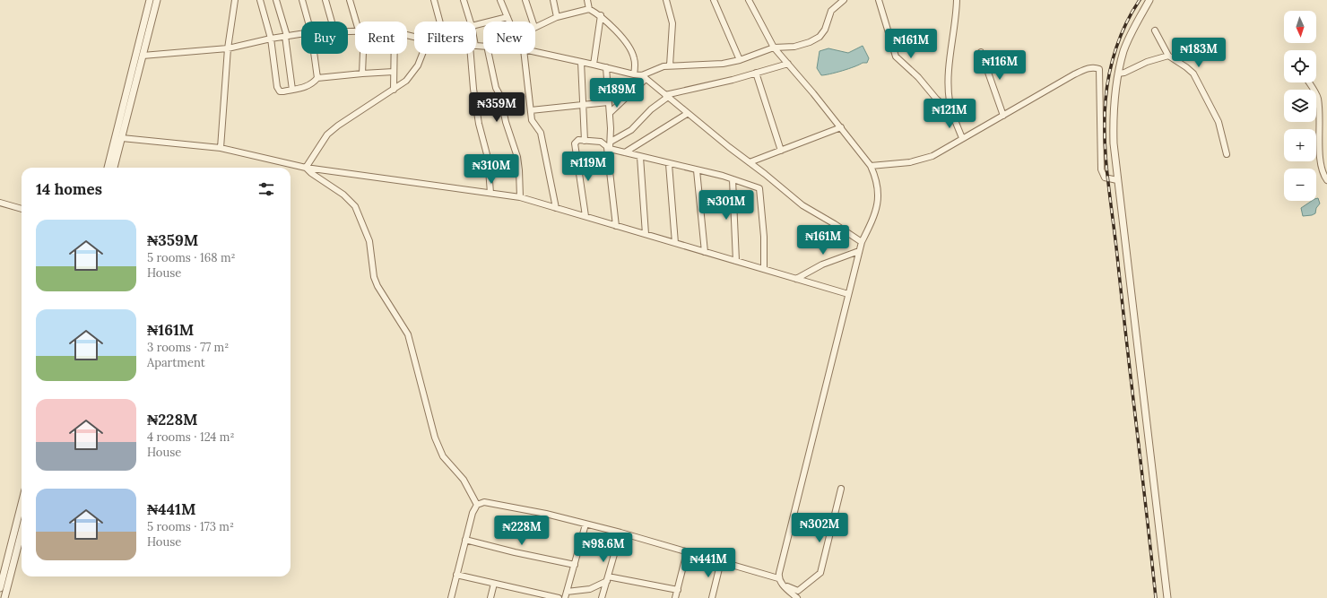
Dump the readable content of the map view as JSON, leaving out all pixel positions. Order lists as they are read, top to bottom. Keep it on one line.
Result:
{"north":"bottom","page":{"map_buttons":["+","−"],"chip":["Buy","Rent","Filters","New"],"price":["₦161M","₦183M","₦116M","₦189M","₦359M","₦121M","₦119M","₦310M","₦301M","₦161M","₦302M","₦228M","₦98.6M","₦441M"],"heading":"14 homes","list":[{"name":"₦359M","note":"5 rooms · 168 m² · House"},{"name":"₦161M","note":"3 rooms · 77 m² · Apartment"},{"name":"₦228M","note":"4 rooms · 124 m² · House"},{"name":"₦441M","note":"5 rooms · 173 m² · House"}]}}
